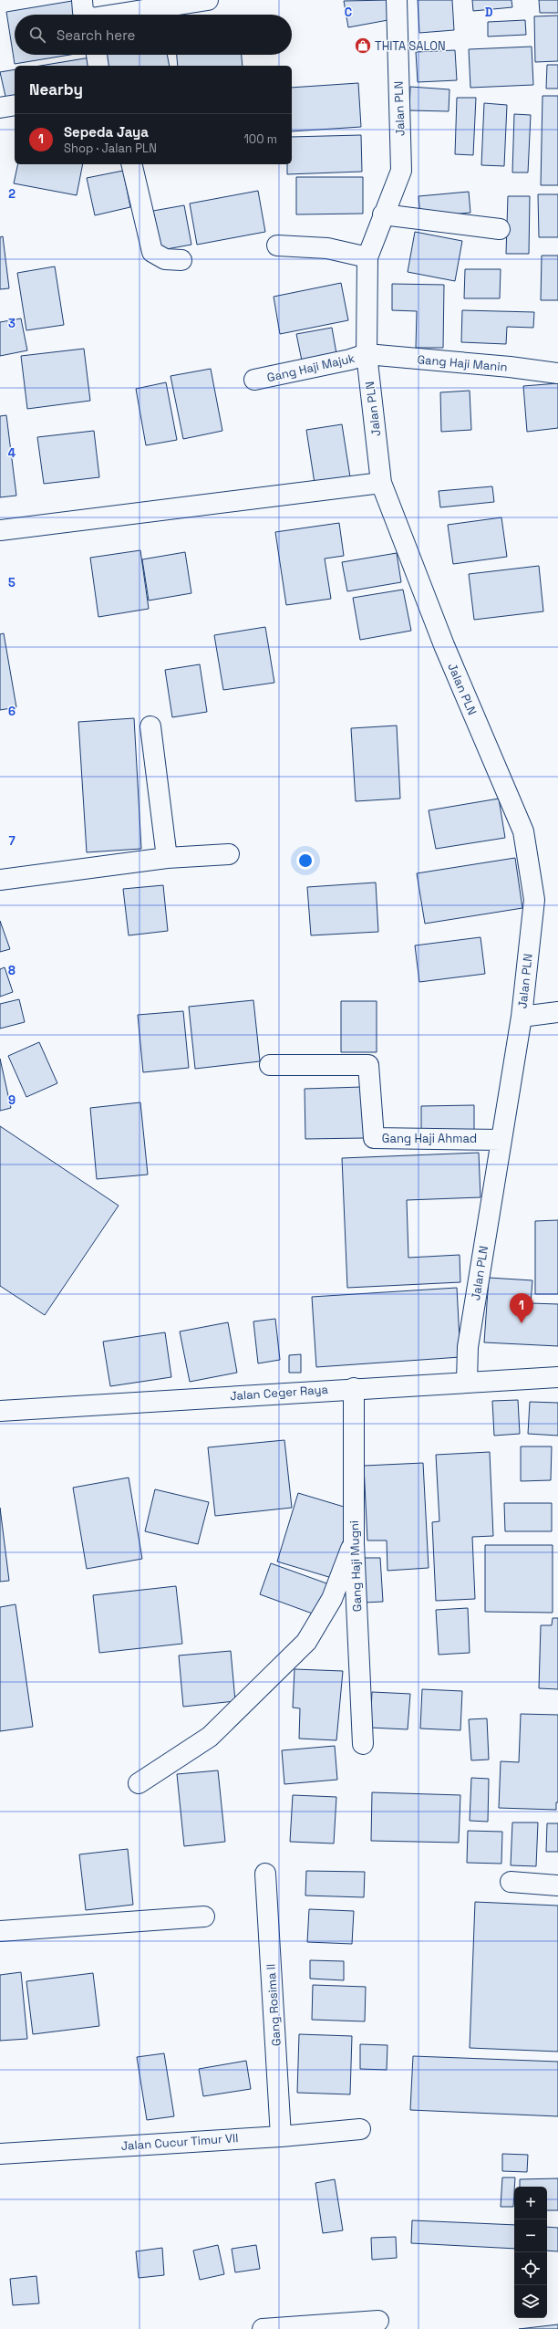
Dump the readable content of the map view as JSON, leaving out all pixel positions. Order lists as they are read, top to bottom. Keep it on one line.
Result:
{"streets":{"street":["Jalan PLN","Gang Haji Manin","Gang Haji Majuk","Gang Haji Ahmad","Jalan Ceger Raya","Gang Haji Mugni","Gang Rosima II","Jalan Cucur Timur VII"]},"crossings":[["Jalan PLN","Gang Haji Manin"],["Jalan PLN","Gang Haji Majuk"],["Jalan PLN","Gang Haji Ahmad"],["Jalan PLN","Jalan Ceger Raya"],["Gang Haji Manin","Gang Haji Majuk"],["Jalan Ceger Raya","Gang Haji Mugni"],["Gang Rosima II","Jalan Cucur Timur VII"]],"places":{"shop":["THITA SALON"]},"page":{"search":"Search here","heading":"Nearby","list":[{"mark":"1","name":"Sepeda Jaya","note":"Shop · Jalan PLN","value":"100 m"}],"pins":"1","map_buttons":["+","−"]},"grid":{"columns":["C","D"],"rows":["2","3","4","5","6","7","8","9"]}}
